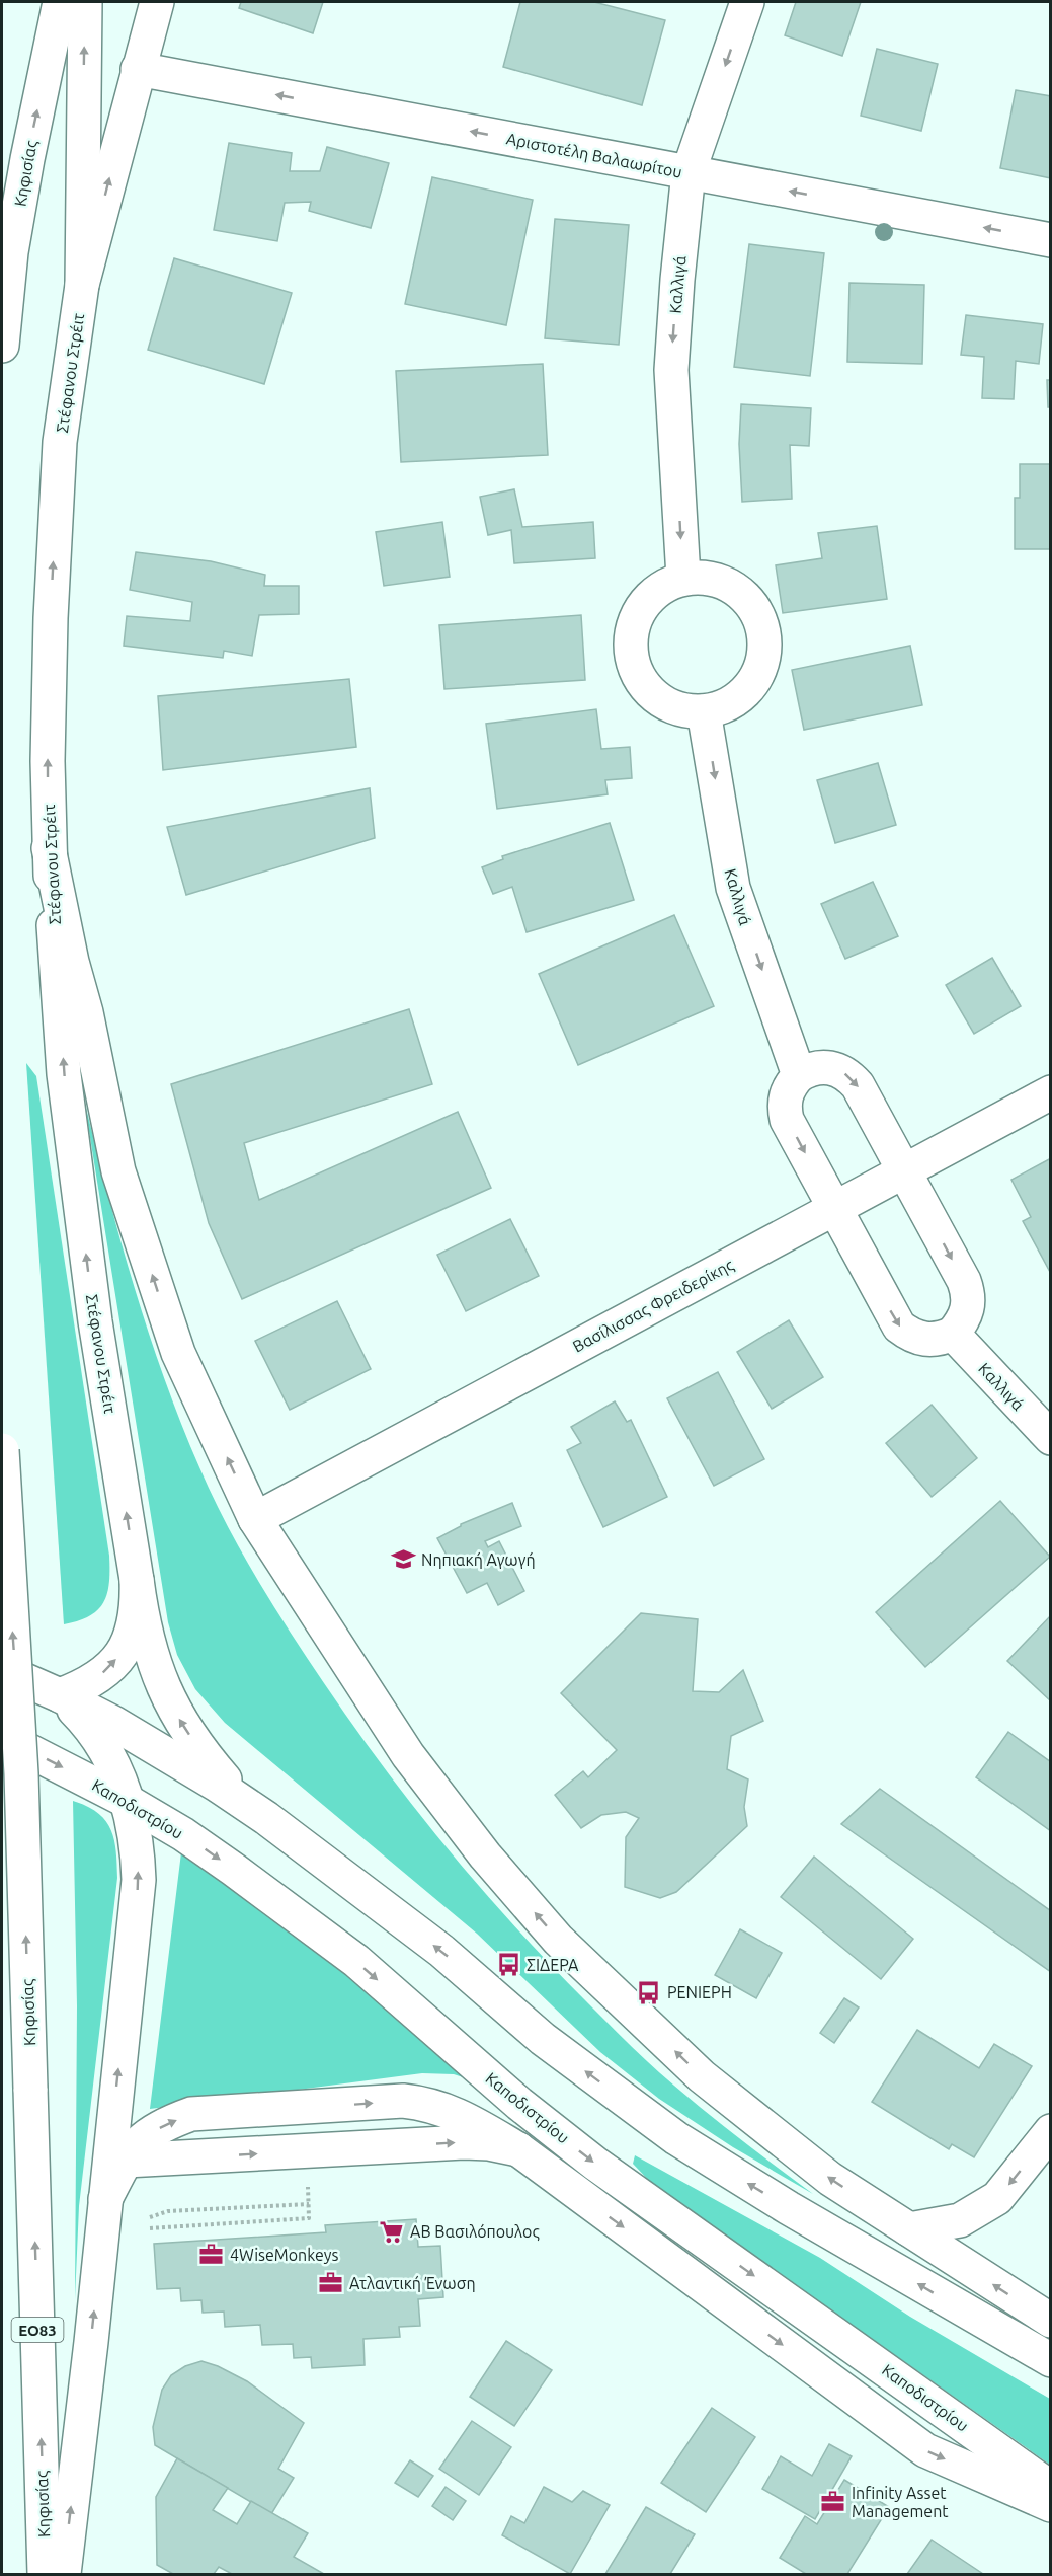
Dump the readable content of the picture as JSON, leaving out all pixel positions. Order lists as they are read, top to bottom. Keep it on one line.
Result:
{"streets":{"main road":["Αριστοτέλη Βαλαωρίτου","Κηφισίας","Καλλιγά","Στέφανου Στρέιτ","Βασίλισσας Φρειδερίκης","Καποδιστρίου","ΕΟ83"]},"crossings":[["Αριστοτέλη Βαλαωρίτου","Καλλιγά"],["Αριστοτέλη Βαλαωρίτου","Στέφανου Στρέιτ"]],"one_way":["Αριστοτέλη Βαλαωρίτου","Καλλιγά"],"places":{"school or university":["Νηπιακή Αγωγή"],"bus stop":["ΣΙΔΕΡΑ","ΡΕΝΙΕΡΗ"],"supermarket":["ΑΒ Βασιλόπουλος"],"office":["4WiseMonkeys","Ατλαντική Ένωση","Infinity Asset Management"]}}
